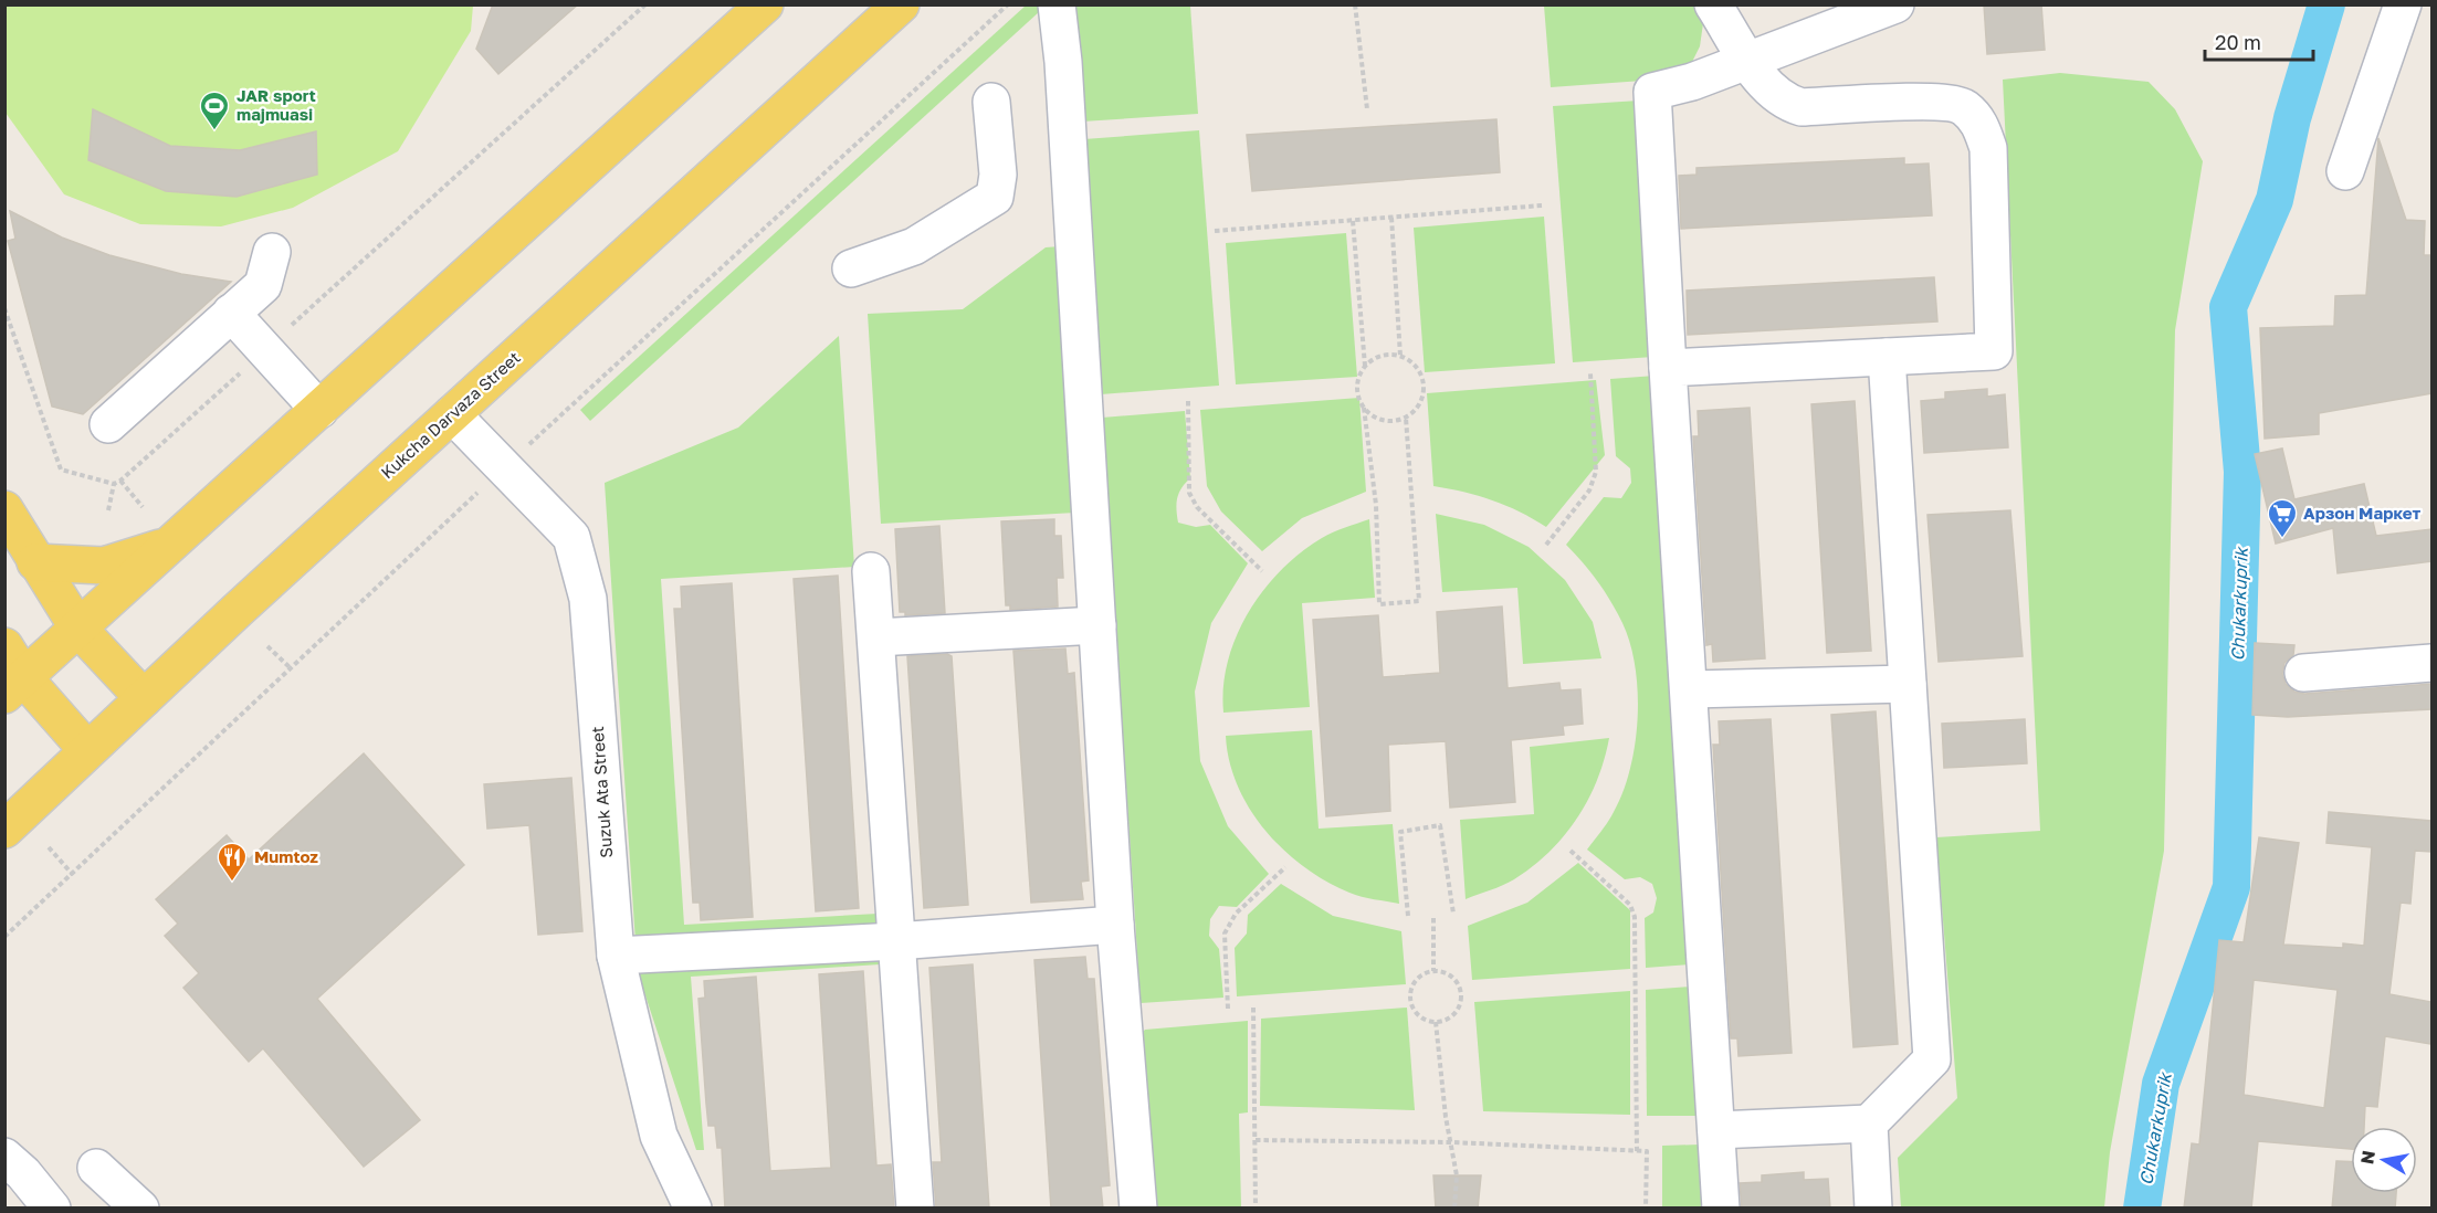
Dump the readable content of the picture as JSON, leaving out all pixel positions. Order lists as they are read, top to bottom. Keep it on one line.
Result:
{"streets":{"main road":["Kukcha Darvaza Street"],"street":["Suzuk Ata Street"]},"crossings":[["Kukcha Darvaza Street","Suzuk Ata Street"]],"water":["Chukarkuprik"],"places":{"sports":["JAR sport majmuasi"],"supermarket":["Арзон Маркет"],"restaurant":["Mumtoz"]},"scale_bar":"20 m","north":"left"}
